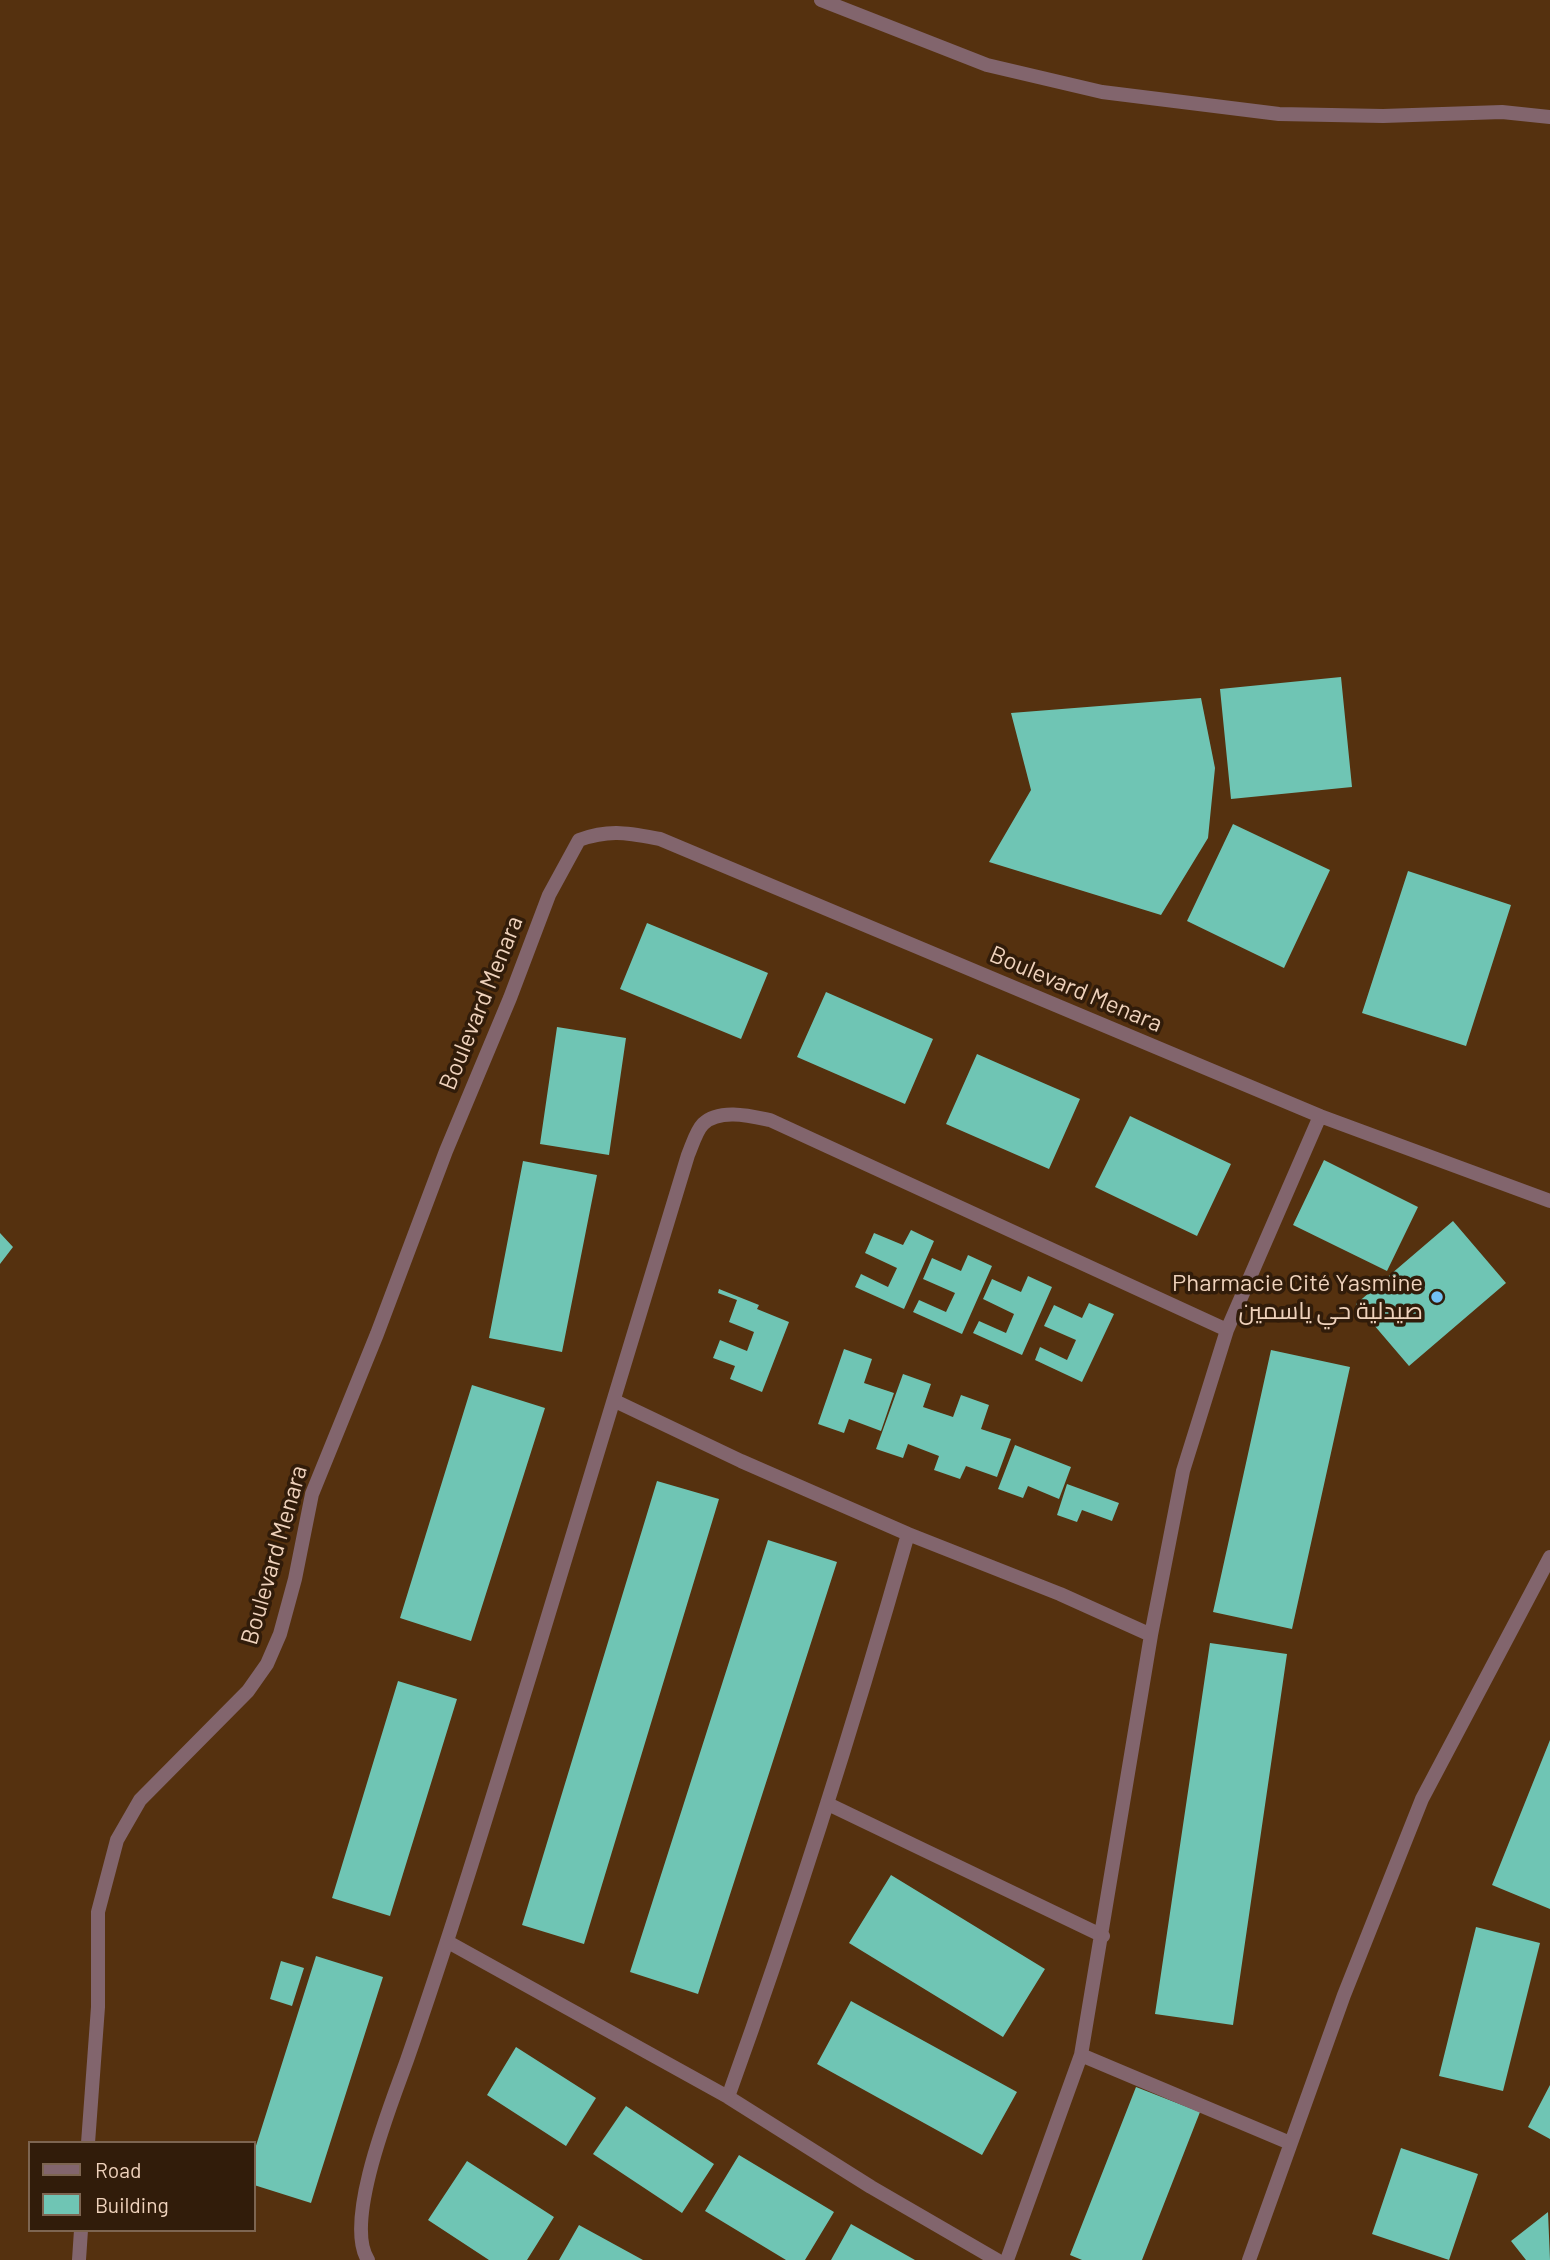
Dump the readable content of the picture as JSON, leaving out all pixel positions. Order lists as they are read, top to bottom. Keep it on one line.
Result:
{"streets":{"street":["Boulevard Menara"]},"places":["Pharmacie Cité Yasmine صيدلية حي ياسمين"],"legend":["Road","Building"]}
